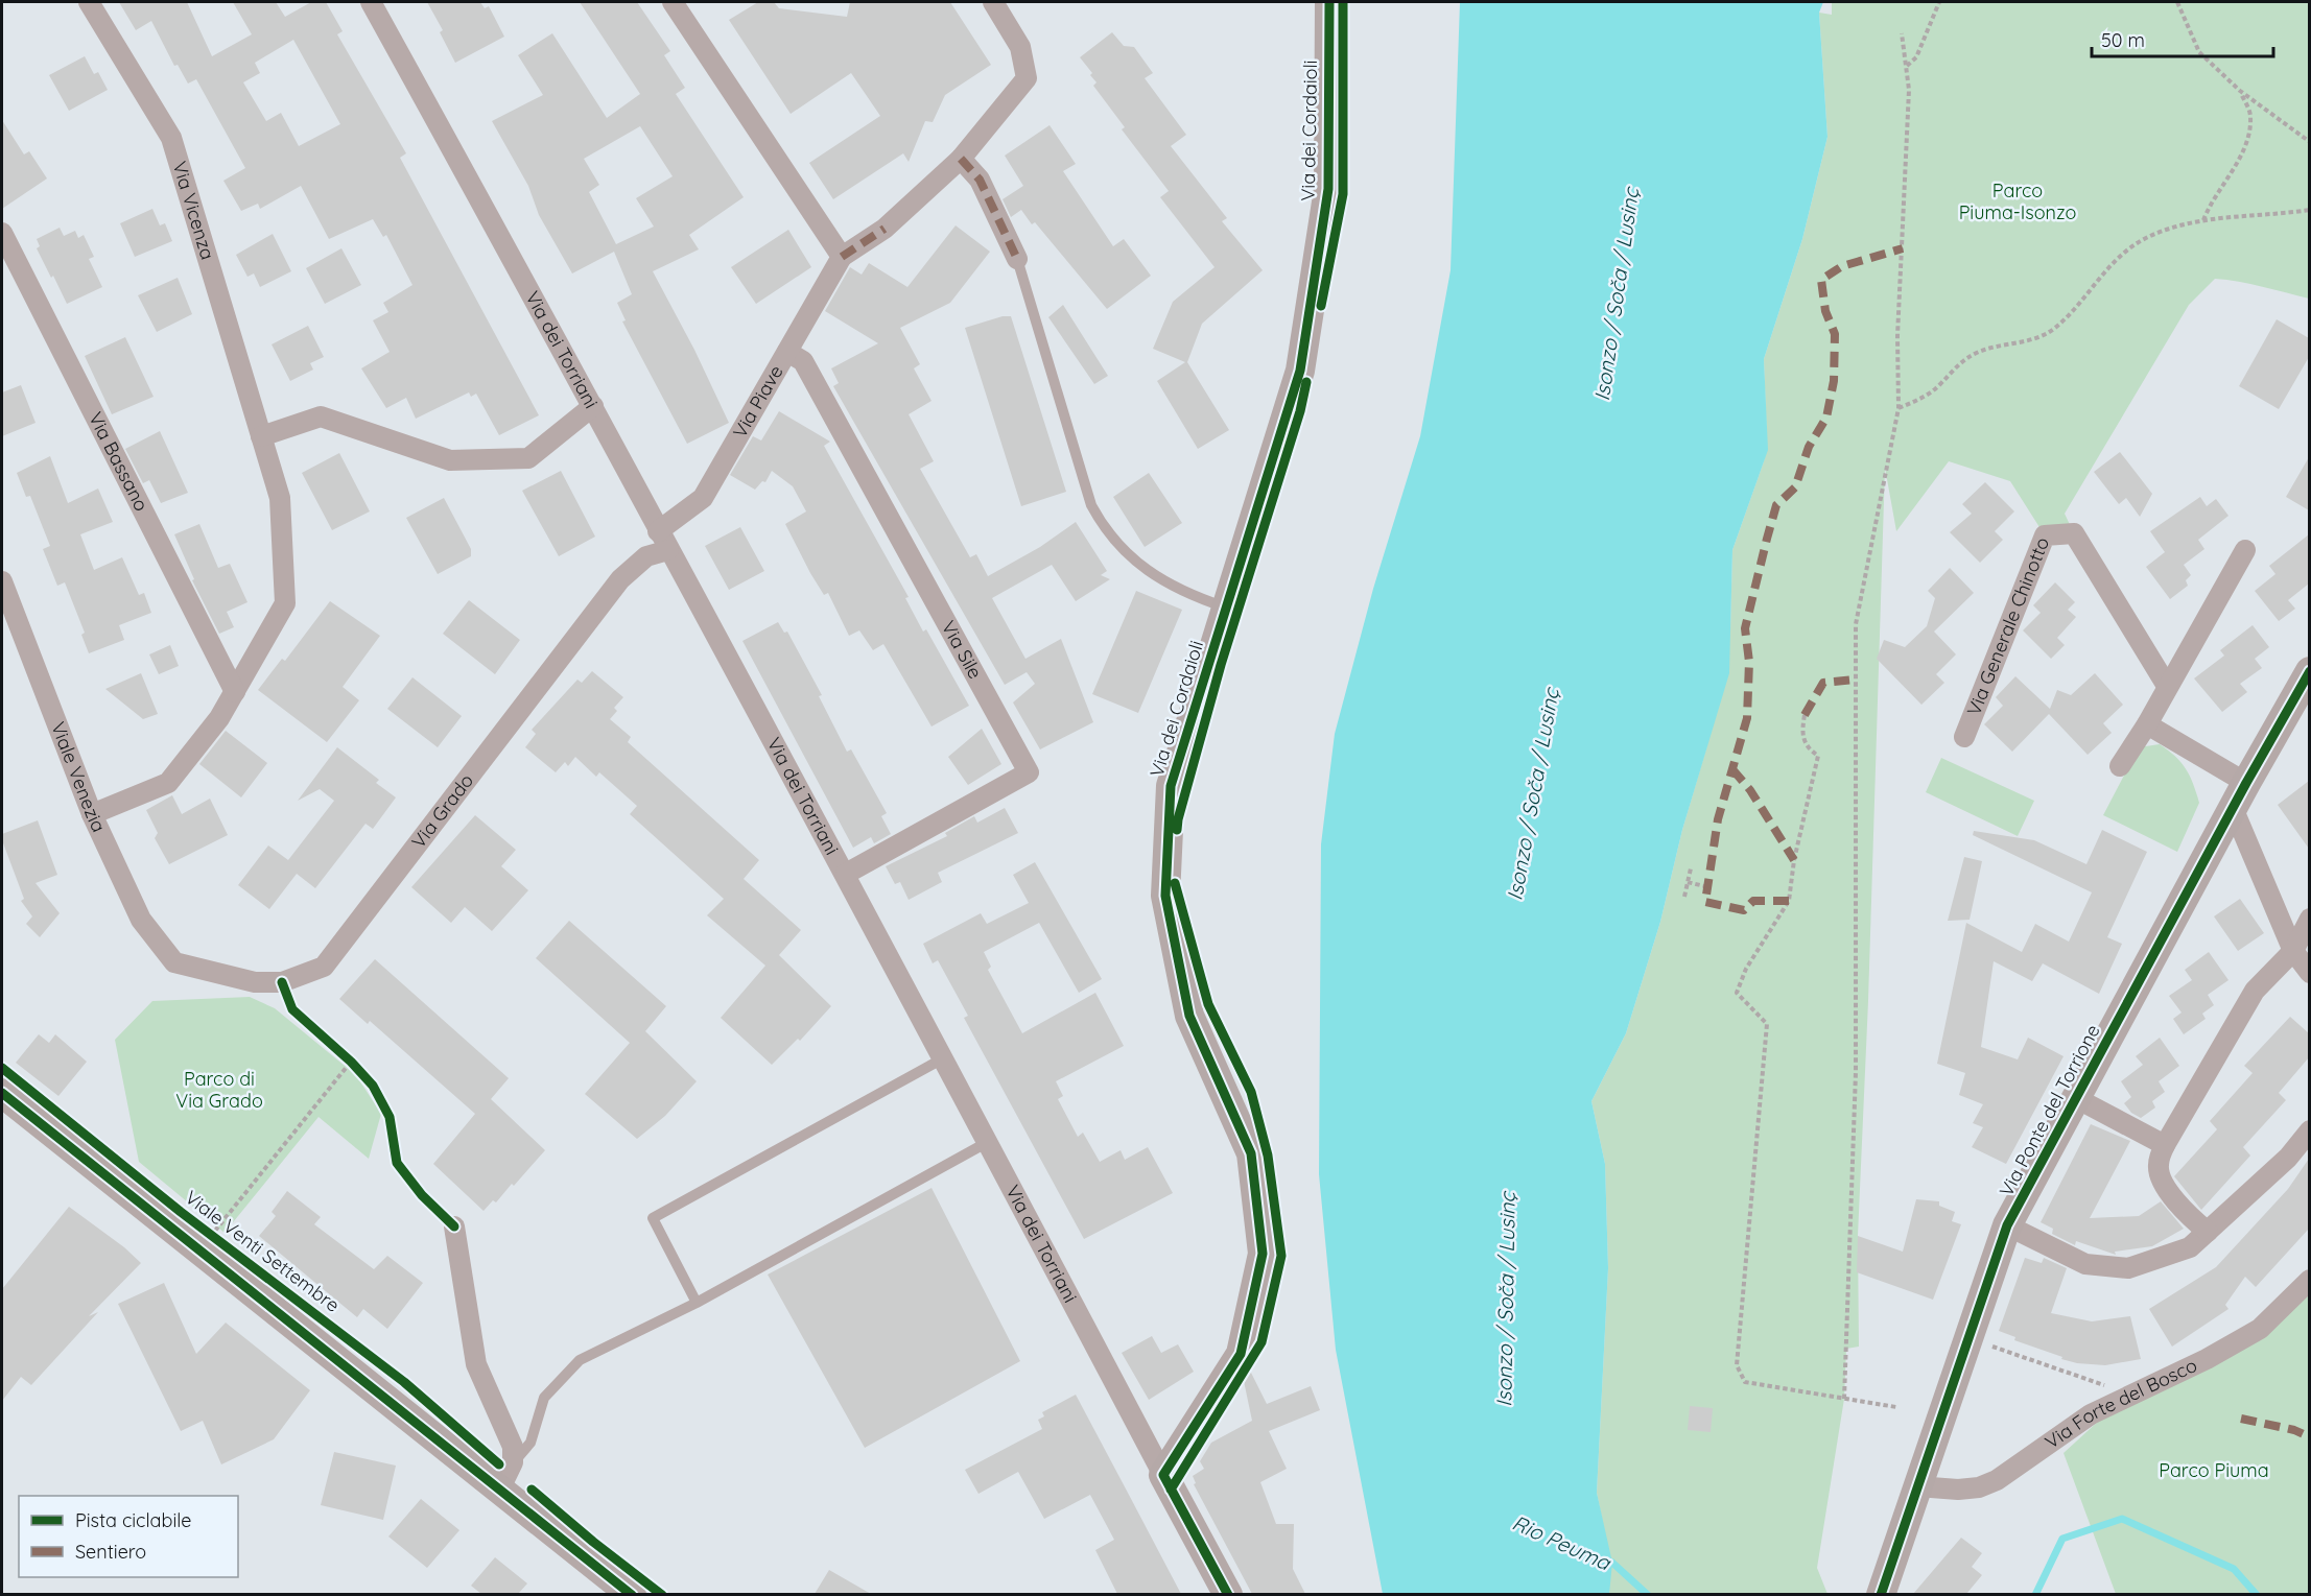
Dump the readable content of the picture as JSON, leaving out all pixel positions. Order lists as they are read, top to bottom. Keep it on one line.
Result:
{"streets":{"main road":["Via dei Cordaioli","Via dei Torriani","Via Ponte del Torrione","Viale Venti Settembre"],"street":["Via Vicenza","Via Piave","Via Bassano","Via Generale Chinotto","Via Sile","Viale Venezia","Via Grado","Via Forte del Bosco"]},"crossings":[["Via dei Cordaioli","Via dei Torriani"],["Via Vicenza","Via Bassano"],["Via Vicenza","Viale Venezia"],["Via dei Torriani","Via Piave"],["Via dei Torriani","Via Sile"],["Via dei Torriani","Via Grado"],["Via Piave","Via Sile"],["Viale Venezia","Via Grado"],["Via Ponte del Torrione","Via Forte del Bosco"]],"water":["Isonzo / Soča / Lusinç","Rio Peuma"],"parks":["Parco Piuma-Isonzo","Parco di Via Grado","Parco Piuma"],"legend":["Pista ciclabile","Sentiero"],"scale_bar":"50 m"}
